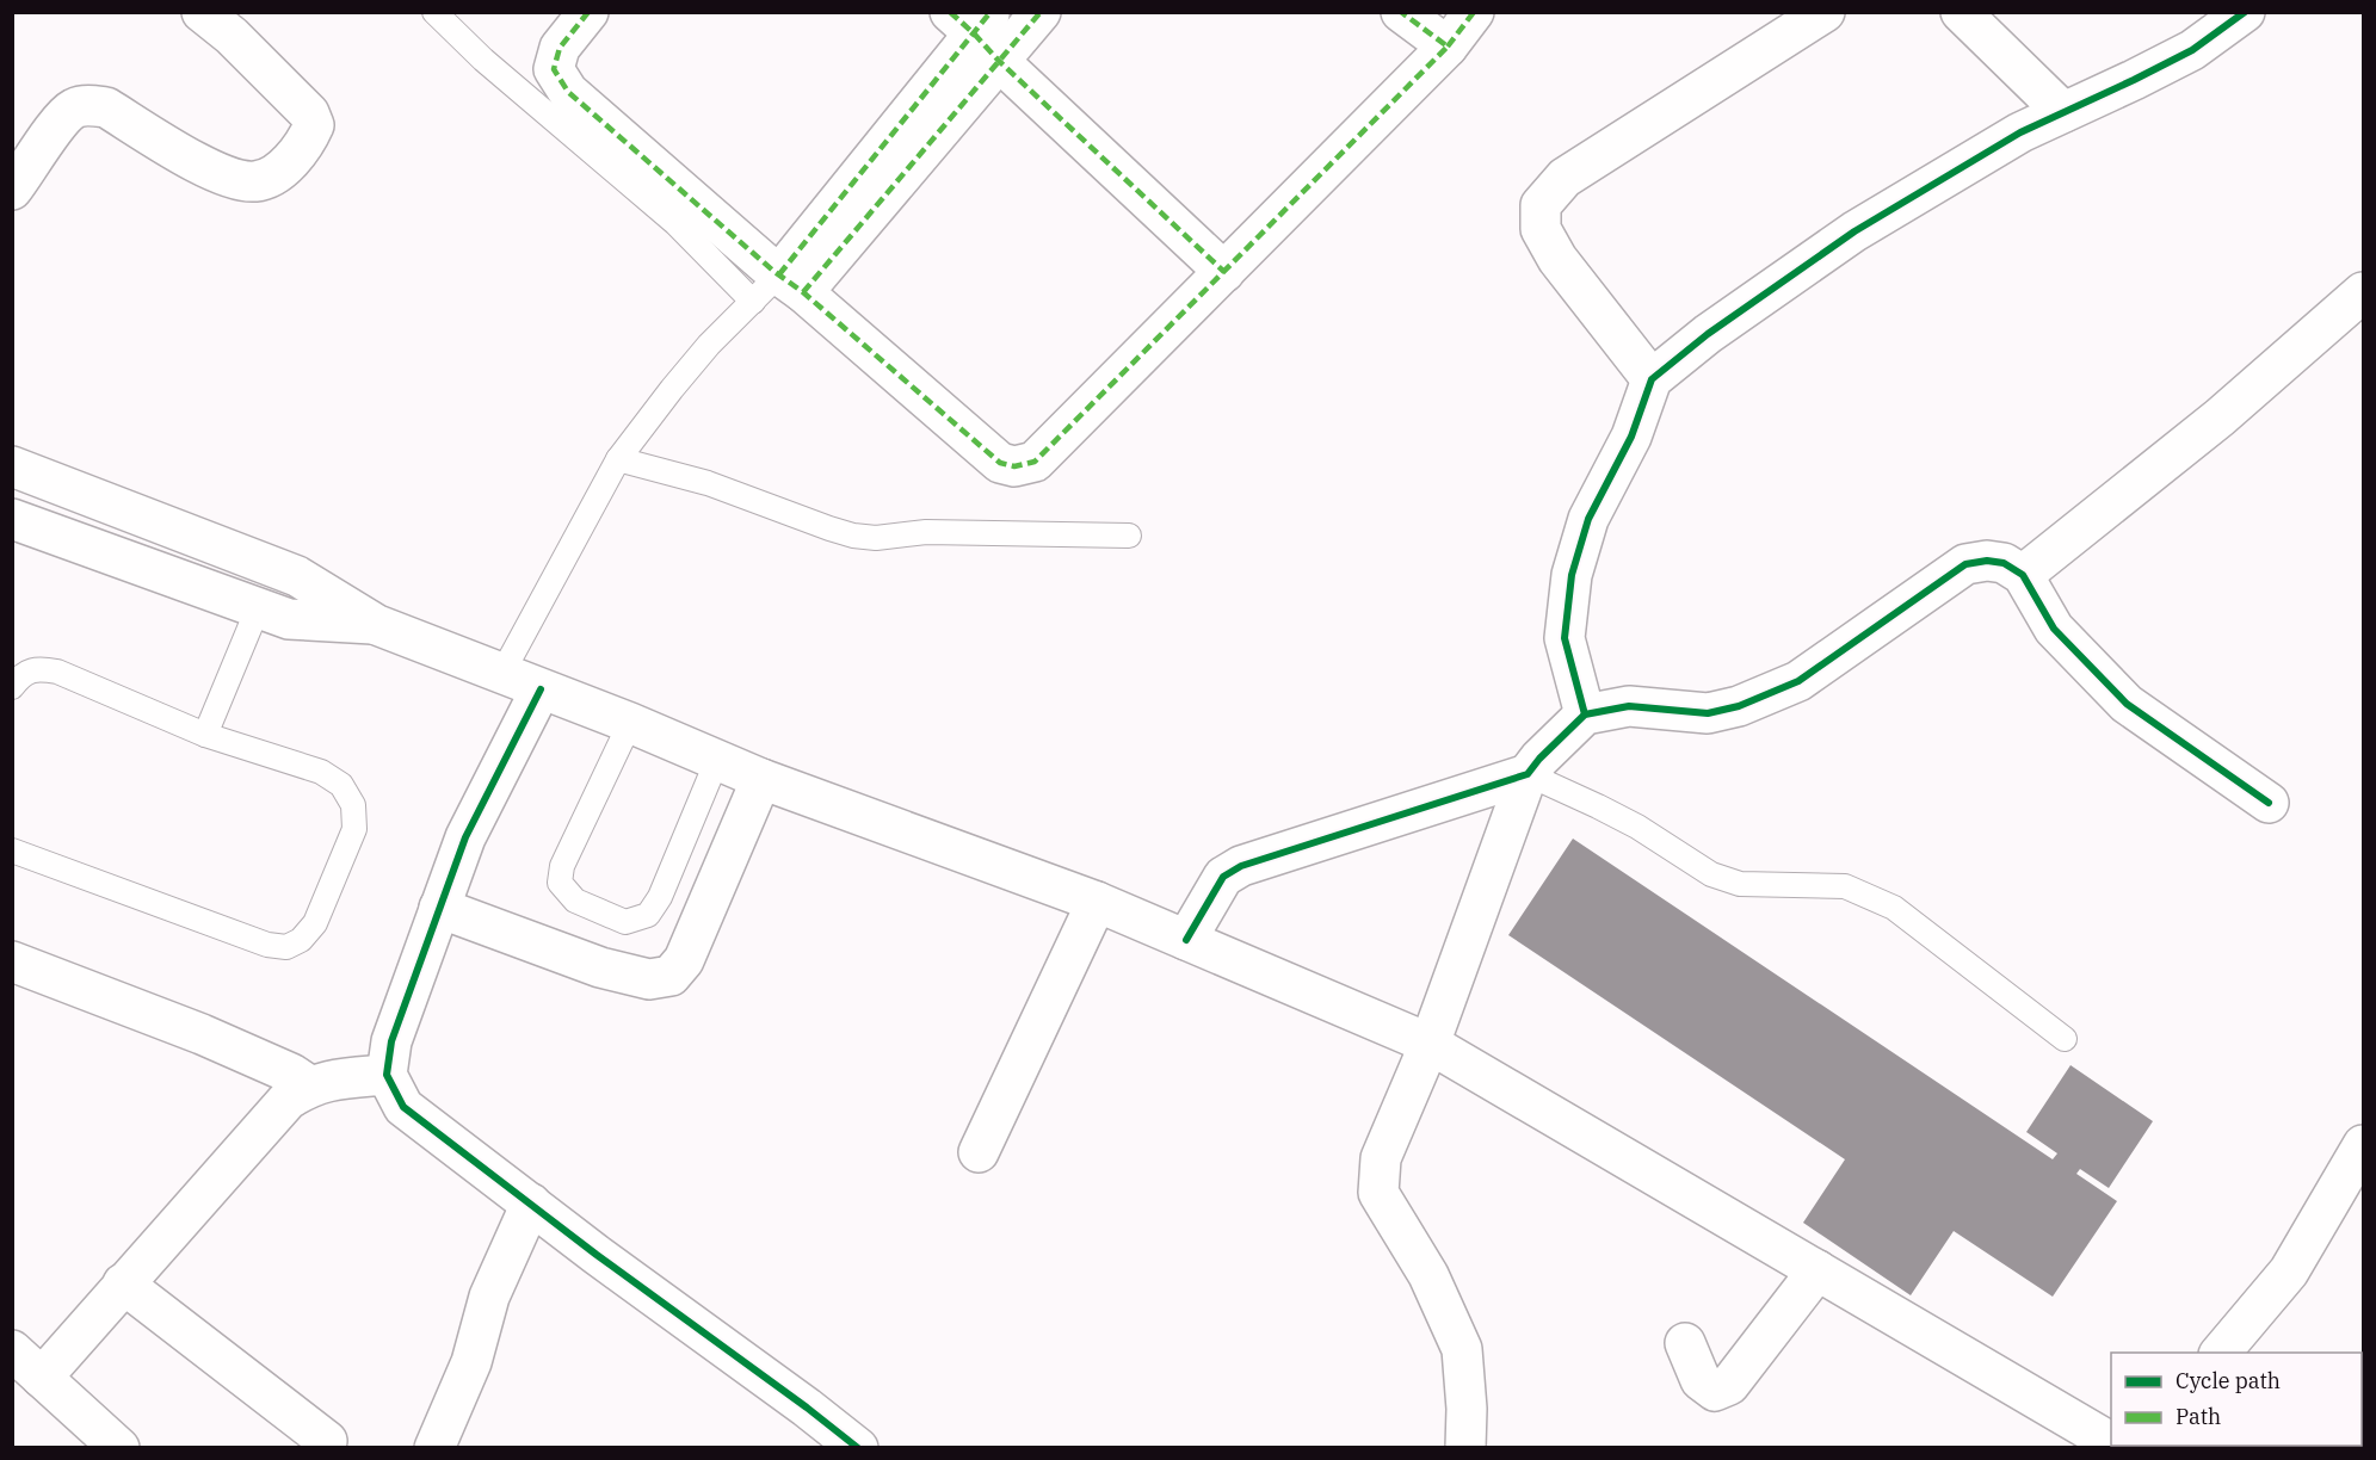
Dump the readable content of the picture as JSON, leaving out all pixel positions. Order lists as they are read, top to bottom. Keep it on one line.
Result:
{"legend":["Cycle path","Path"]}
